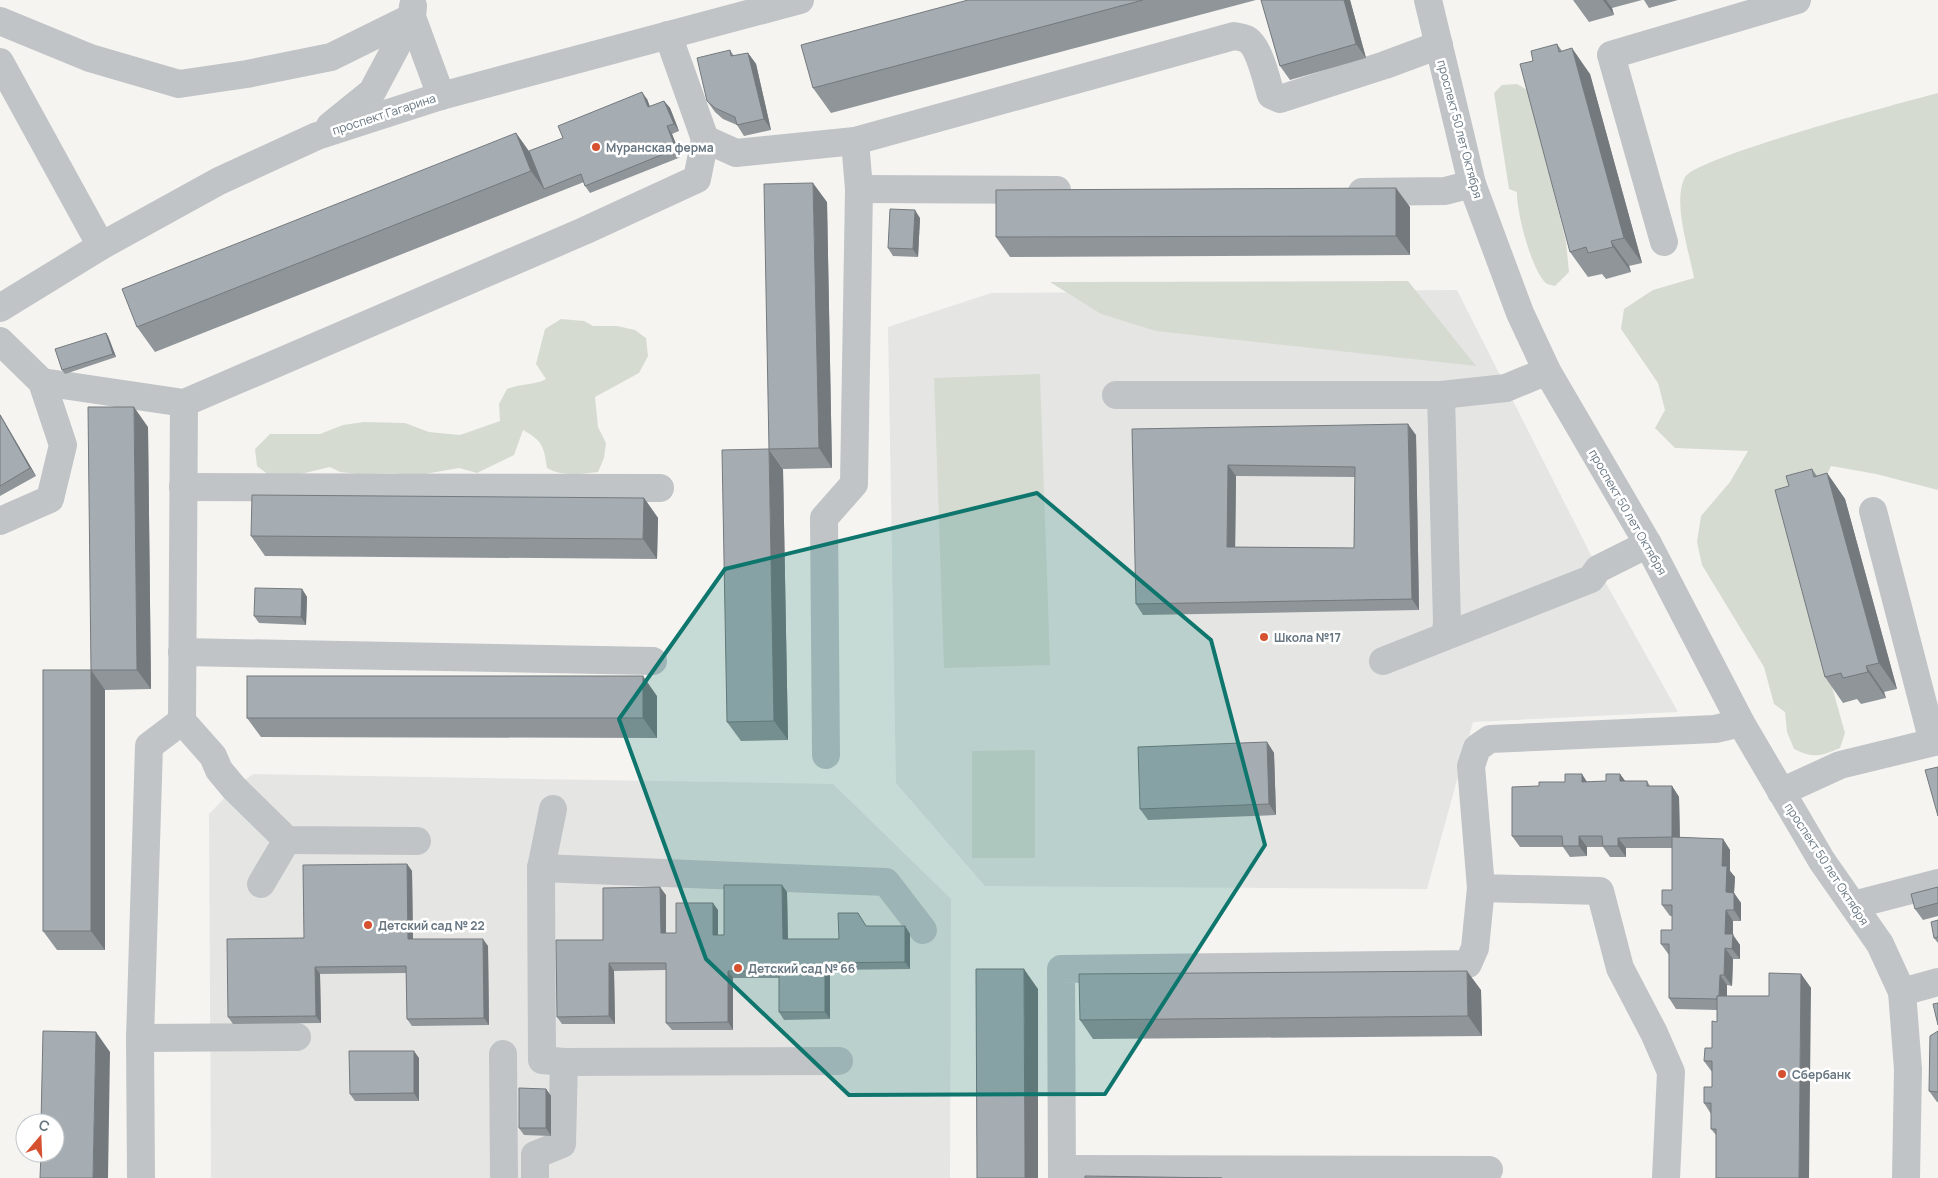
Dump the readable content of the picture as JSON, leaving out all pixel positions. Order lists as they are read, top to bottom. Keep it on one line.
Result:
{"streets":{"street":["проспект Гагарина","проспект 50 лет Октября"]},"places":["Муранская ферма","Школа №17","Детский сад № 22","Детский сад № 66","Сбербанк"],"north":"top"}
